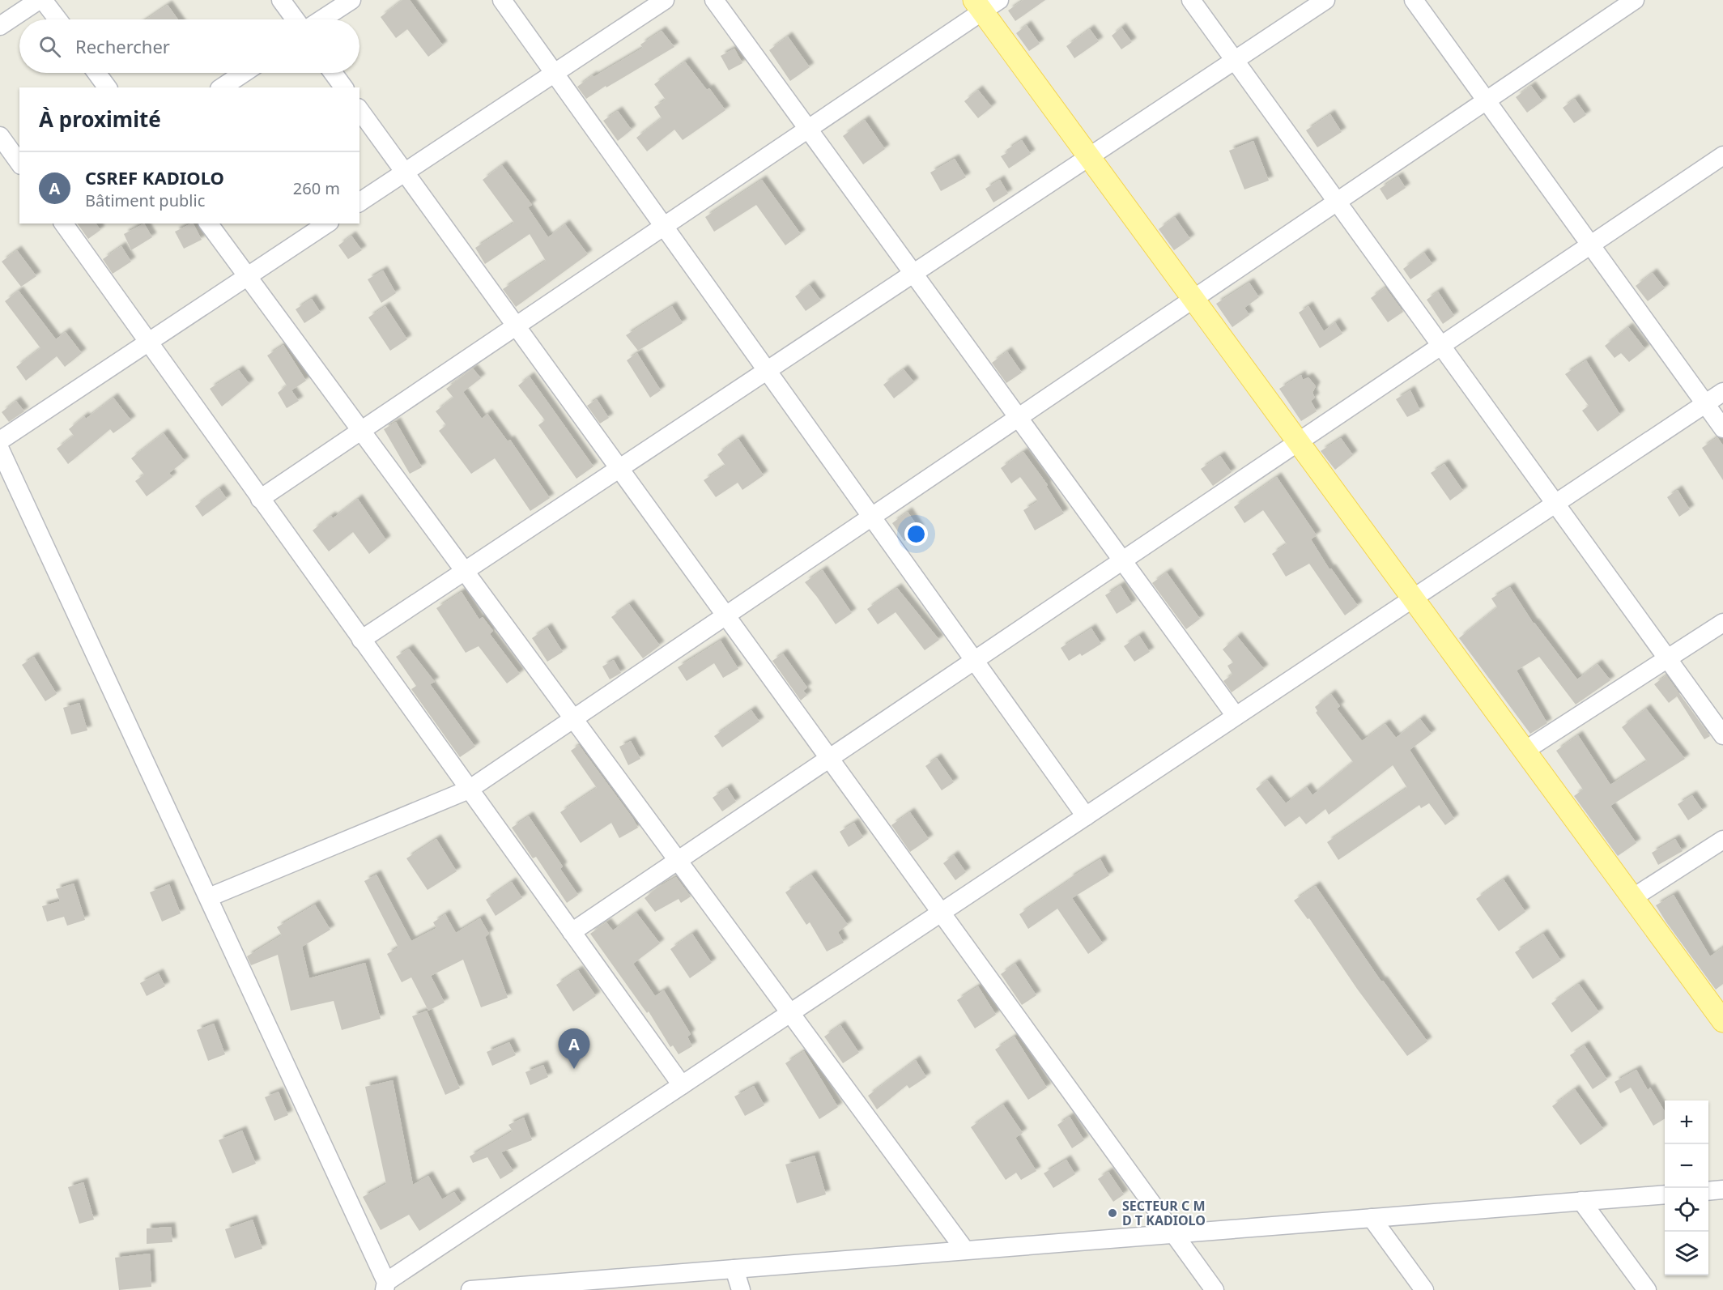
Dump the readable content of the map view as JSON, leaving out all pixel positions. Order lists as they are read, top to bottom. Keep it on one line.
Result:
{"places":["SECTEUR C M D T KADIOLO"],"page":{"search":"Rechercher","heading":"À proximité","list":[{"mark":"A","name":"CSREF KADIOLO","note":"Bâtiment public","value":"260 m"}],"pins":"A","map_buttons":["+","−"]}}
